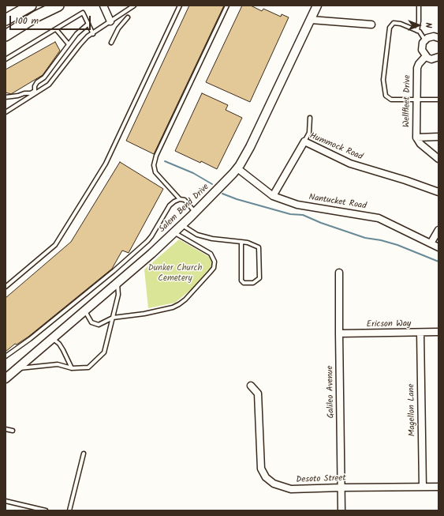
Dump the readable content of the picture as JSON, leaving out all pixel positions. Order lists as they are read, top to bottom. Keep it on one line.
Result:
{"streets":{"street":["Wellfleet Drive","Hummock Road","Nantucket Road","Salem Bend Drive","Ericson Way","Galileo Avenue","Magellon Lane","Desoto Street"]},"crossings":[["Hummock Road","Nantucket Road"],["Nantucket Road","Salem Bend Drive"],["Ericson Way","Galileo Avenue"],["Ericson Way","Magellon Lane"],["Galileo Avenue","Desoto Street"],["Magellon Lane","Desoto Street"]],"parks":["Dunker Church Cemetery"],"scale_bar":"100 m","north":"right"}
